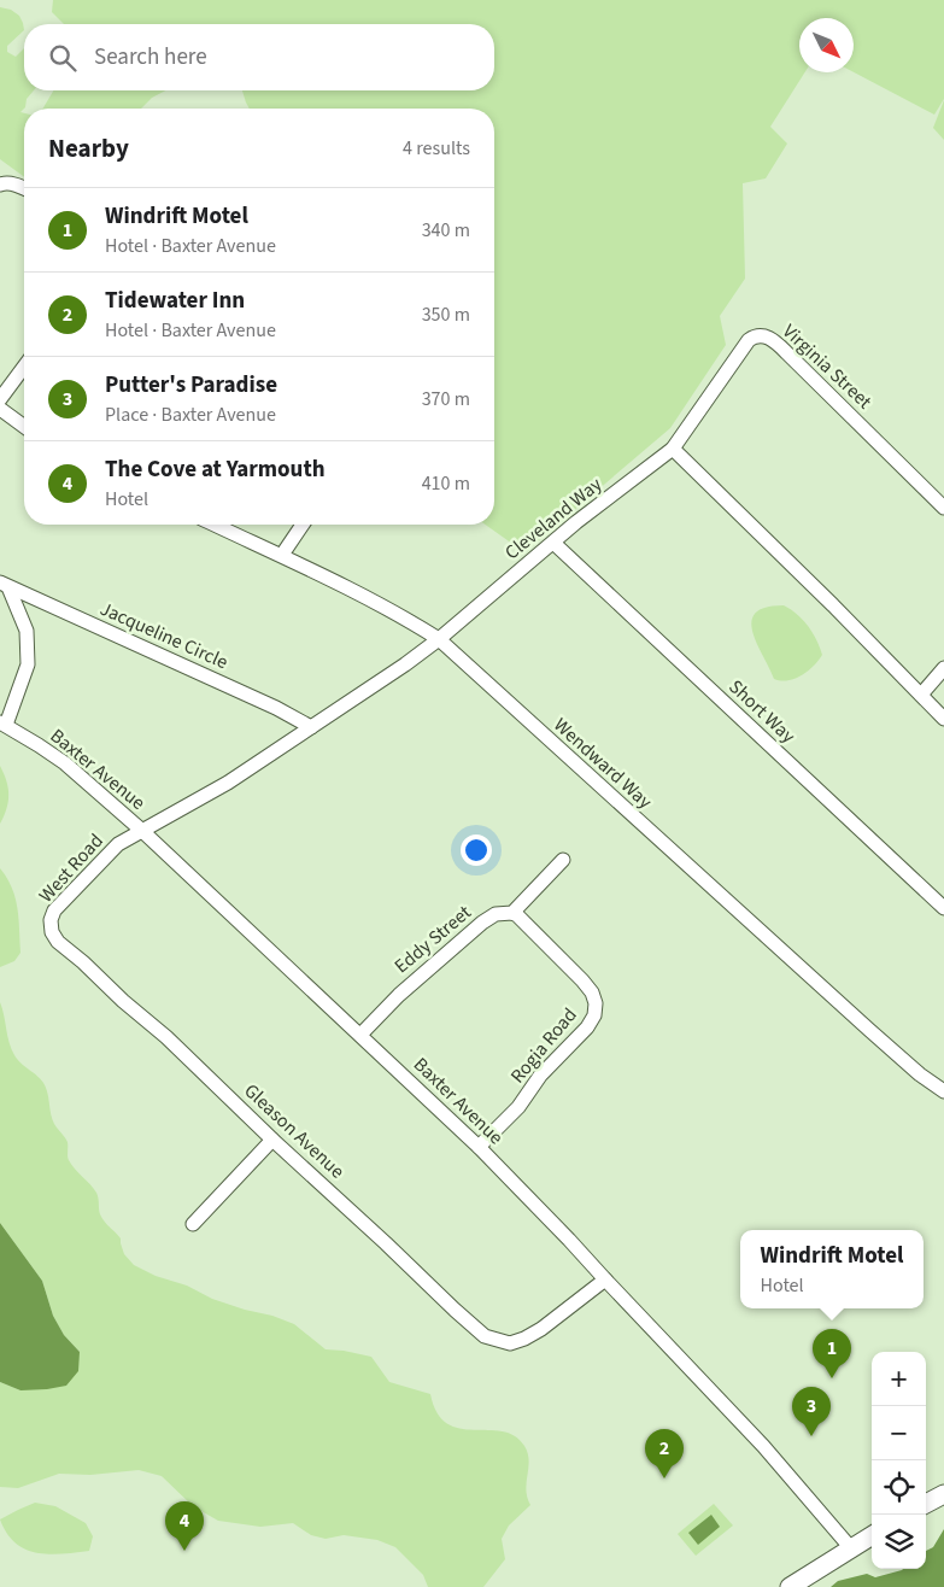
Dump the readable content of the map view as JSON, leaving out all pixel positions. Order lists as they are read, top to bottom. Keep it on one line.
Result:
{"streets":{"street":["Virginia Street","Cleveland Way","Jacqueline Circle","Short Way","Wendward Way","Baxter Avenue","West Road","Eddy Street","Rogia Road","Gleason Avenue"]},"crossings":[["Virginia Street","Cleveland Way"],["Cleveland Way","Jacqueline Circle"],["Cleveland Way","Short Way"],["Cleveland Way","Wendward Way"],["Cleveland Way","Baxter Avenue"],["Cleveland Way","West Road"],["Baxter Avenue","West Road"],["Baxter Avenue","Eddy Street"],["Baxter Avenue","Rogia Road"],["Baxter Avenue","Gleason Avenue"],["West Road","Gleason Avenue"],["Eddy Street","Rogia Road"]],"north":"bottom right","page":{"search":"Search here","heading":["Nearby","4 results"],"list":[{"mark":"1","name":"Windrift Motel","note":"Hotel · Baxter Avenue","value":"340 m"},{"mark":"2","name":"Tidewater Inn","note":"Hotel · Baxter Avenue","value":"350 m"},{"mark":"3","name":"Putter's Paradise","note":"Place · Baxter Avenue","value":"370 m"},{"mark":"4","name":"The Cove at Yarmouth","note":"Hotel","value":"410 m"}],"popup":["Windrift Motel","Hotel"],"pins":["1","3","2","4"],"map_buttons":["+","−"]}}
